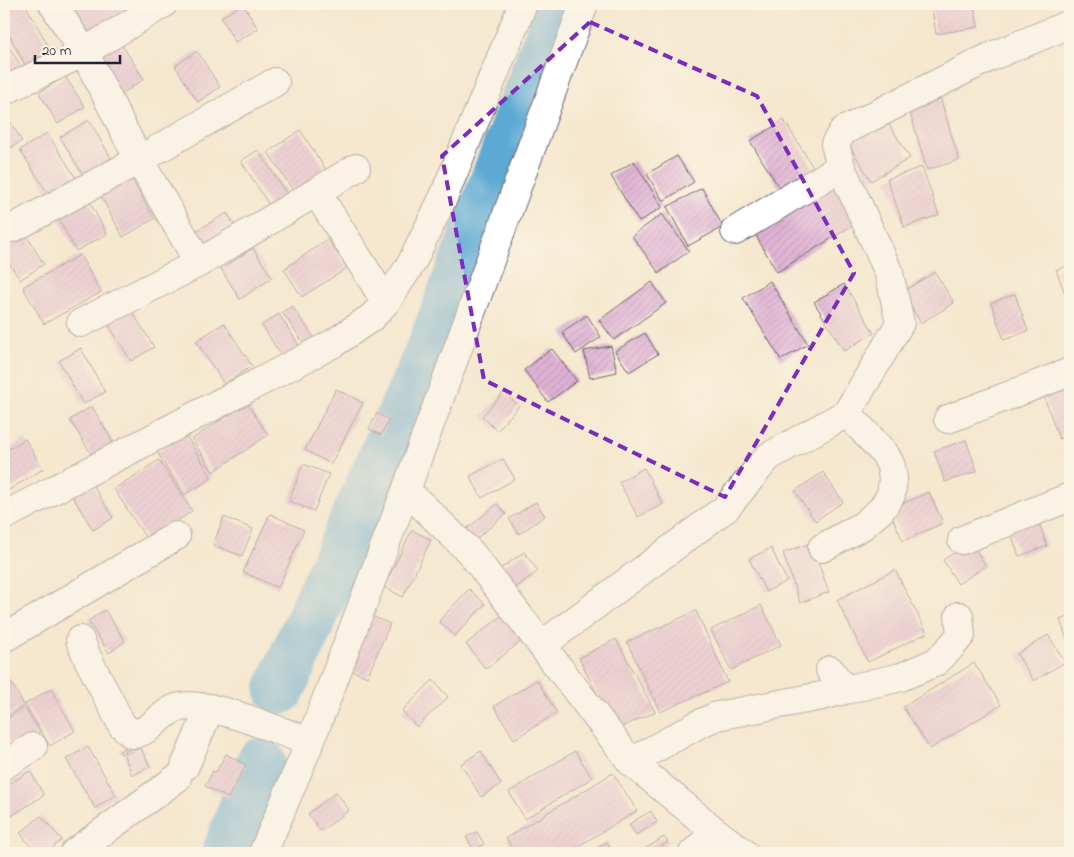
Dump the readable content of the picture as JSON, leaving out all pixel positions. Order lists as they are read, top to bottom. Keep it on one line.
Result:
{"scale_bar":"20 m"}
